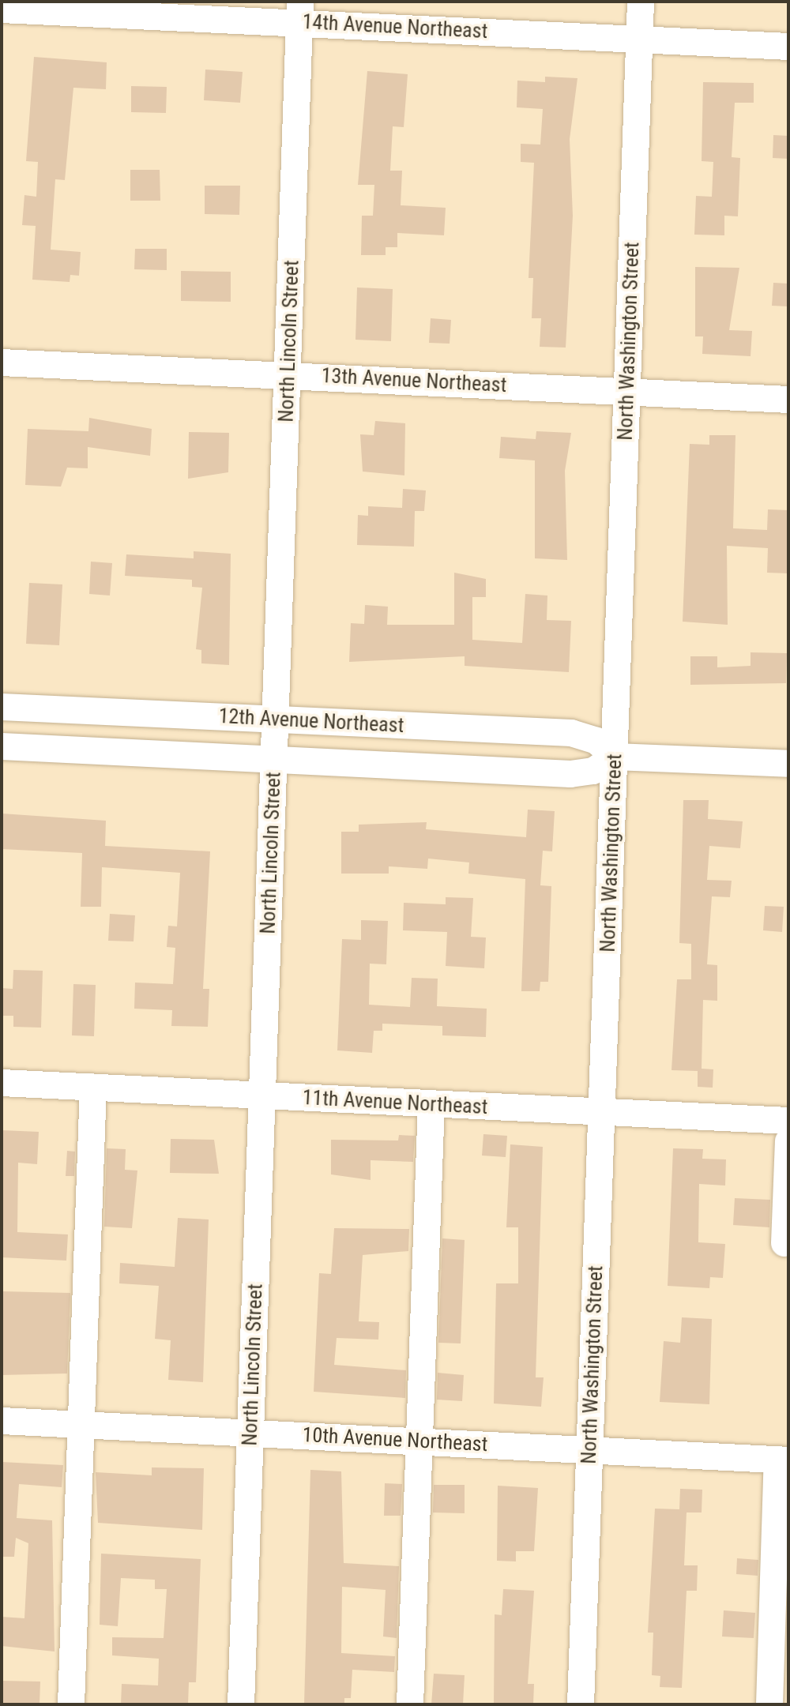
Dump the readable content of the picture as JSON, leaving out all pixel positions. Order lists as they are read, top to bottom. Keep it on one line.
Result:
{"streets":{"street":["14th Avenue Northeast","North Lincoln Street","North Washington Street","13th Avenue Northeast","12th Avenue Northeast","11th Avenue Northeast","10th Avenue Northeast"]},"crossings":[["14th Avenue Northeast","North Lincoln Street"],["14th Avenue Northeast","North Washington Street"],["North Lincoln Street","13th Avenue Northeast"],["North Lincoln Street","12th Avenue Northeast"],["North Lincoln Street","11th Avenue Northeast"],["North Lincoln Street","10th Avenue Northeast"],["North Washington Street","13th Avenue Northeast"],["North Washington Street","12th Avenue Northeast"],["North Washington Street","11th Avenue Northeast"],["North Washington Street","10th Avenue Northeast"]]}
